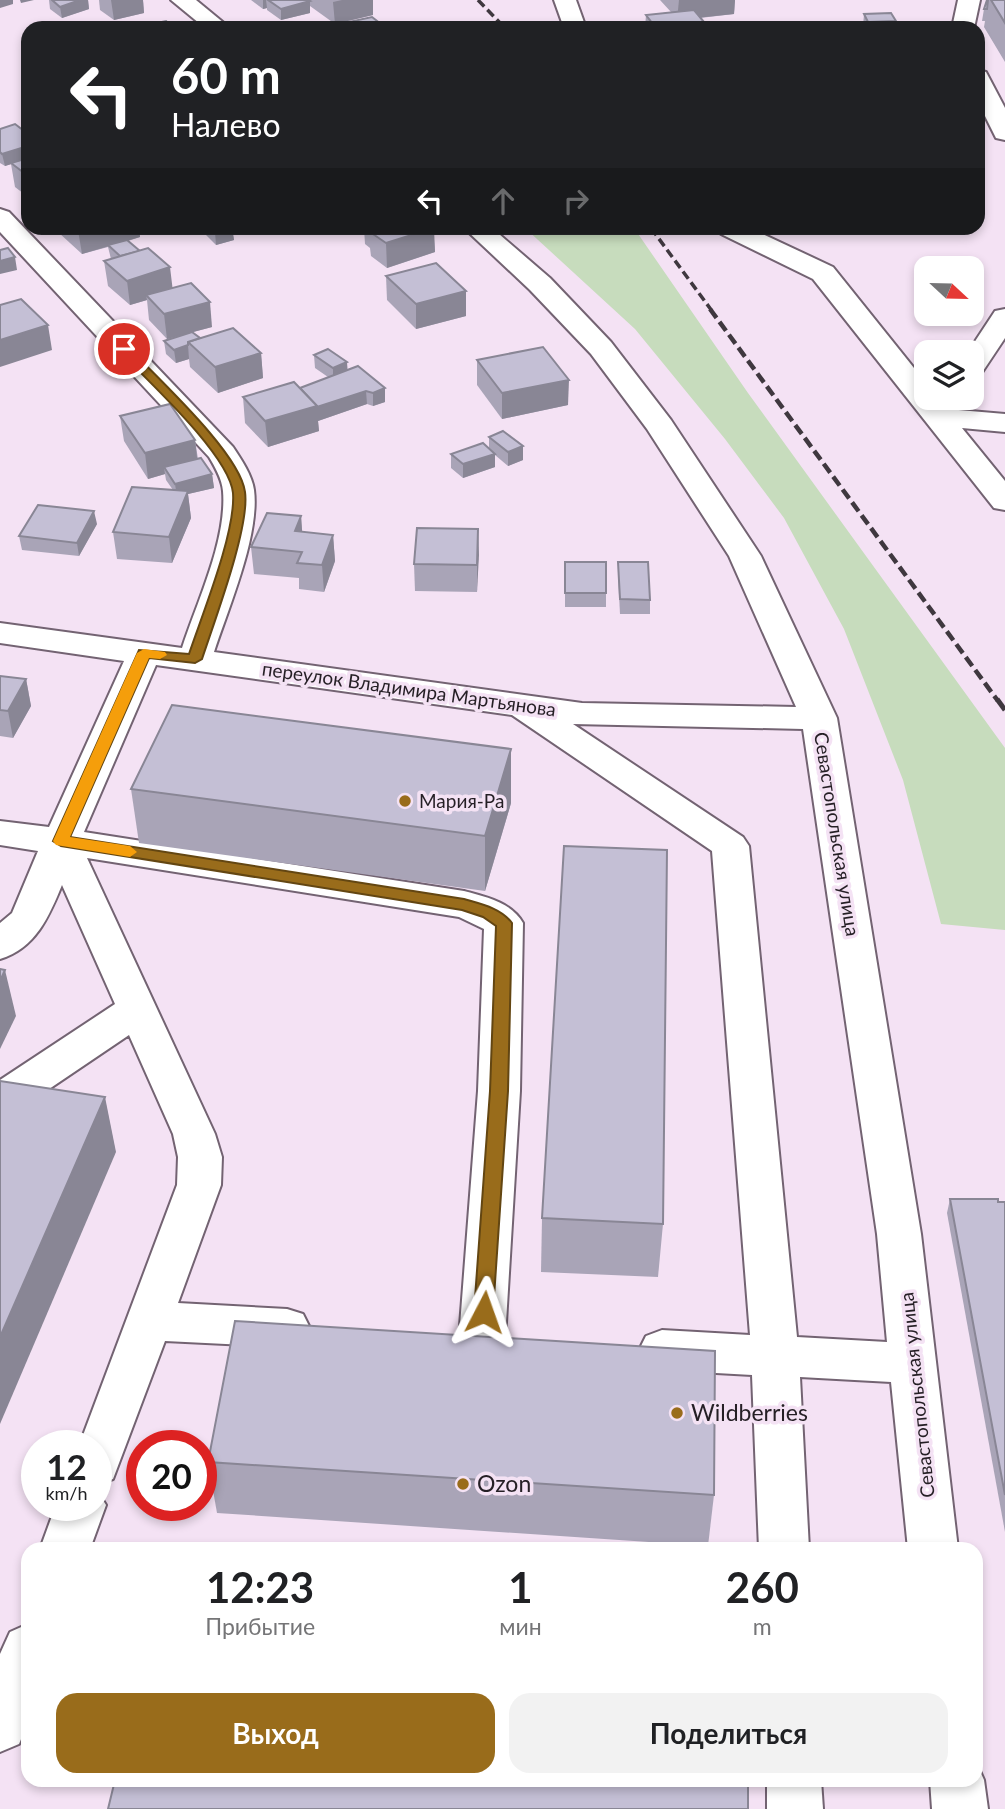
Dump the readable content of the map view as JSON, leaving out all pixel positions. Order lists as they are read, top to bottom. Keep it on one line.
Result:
{"streets":{"street":["переулок Владимира Мартьянова","Севастопольская улица"]},"crossings":[["переулок Владимира Мартьянова","Севастопольская улица"]],"places":["Мария-Ра","Wildberries","Ozon"],"north":"right","page":{"turn":["60 m","Налево"],"speed":"12 km/h","limit":"20","eta":["12:23","Прибытие","1","мин","260","m"],"buttons":["Выход","Поделиться"]}}
